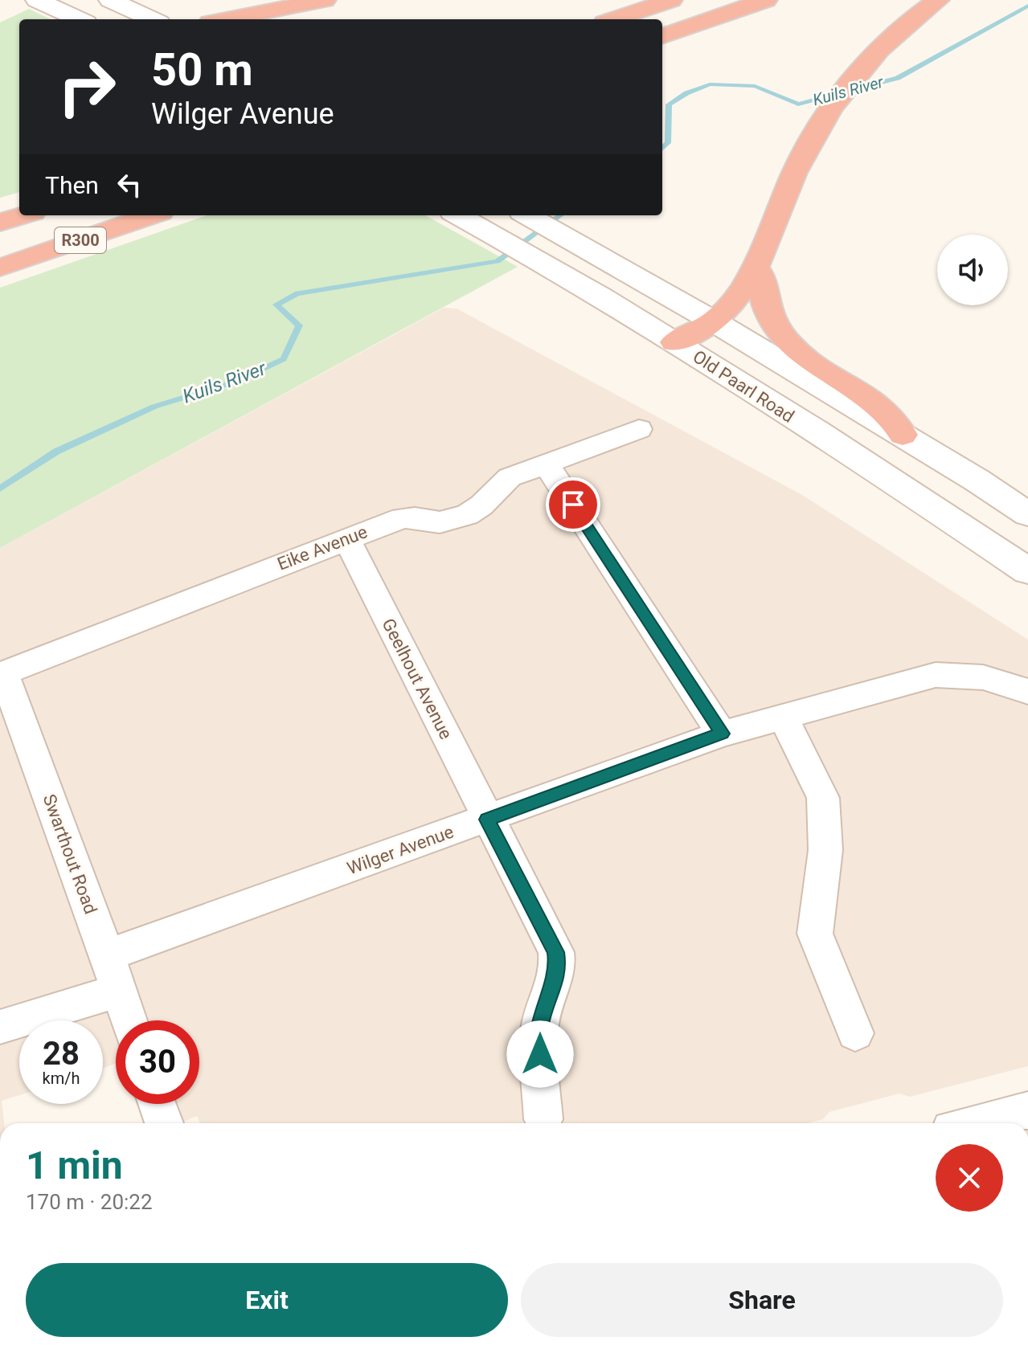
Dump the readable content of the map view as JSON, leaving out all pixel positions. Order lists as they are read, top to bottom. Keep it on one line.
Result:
{"streets":{"highway":["R300"],"main road":["Old Paarl Road"],"street":["Eike Avenue","Geelhout Avenue","Wilger Avenue","Swarthout Road"]},"crossings":[["Eike Avenue","Geelhout Avenue"],["Eike Avenue","Swarthout Road"],["Geelhout Avenue","Wilger Avenue"],["Wilger Avenue","Swarthout Road"]],"water":["Kuils River"],"page":{"turn":["50 m","Wilger Avenue"],"then":"Then","speed":"28 km/h","limit":"30","heading":["1 min","170 m · 20:22"],"buttons":["Exit","Share"]}}
